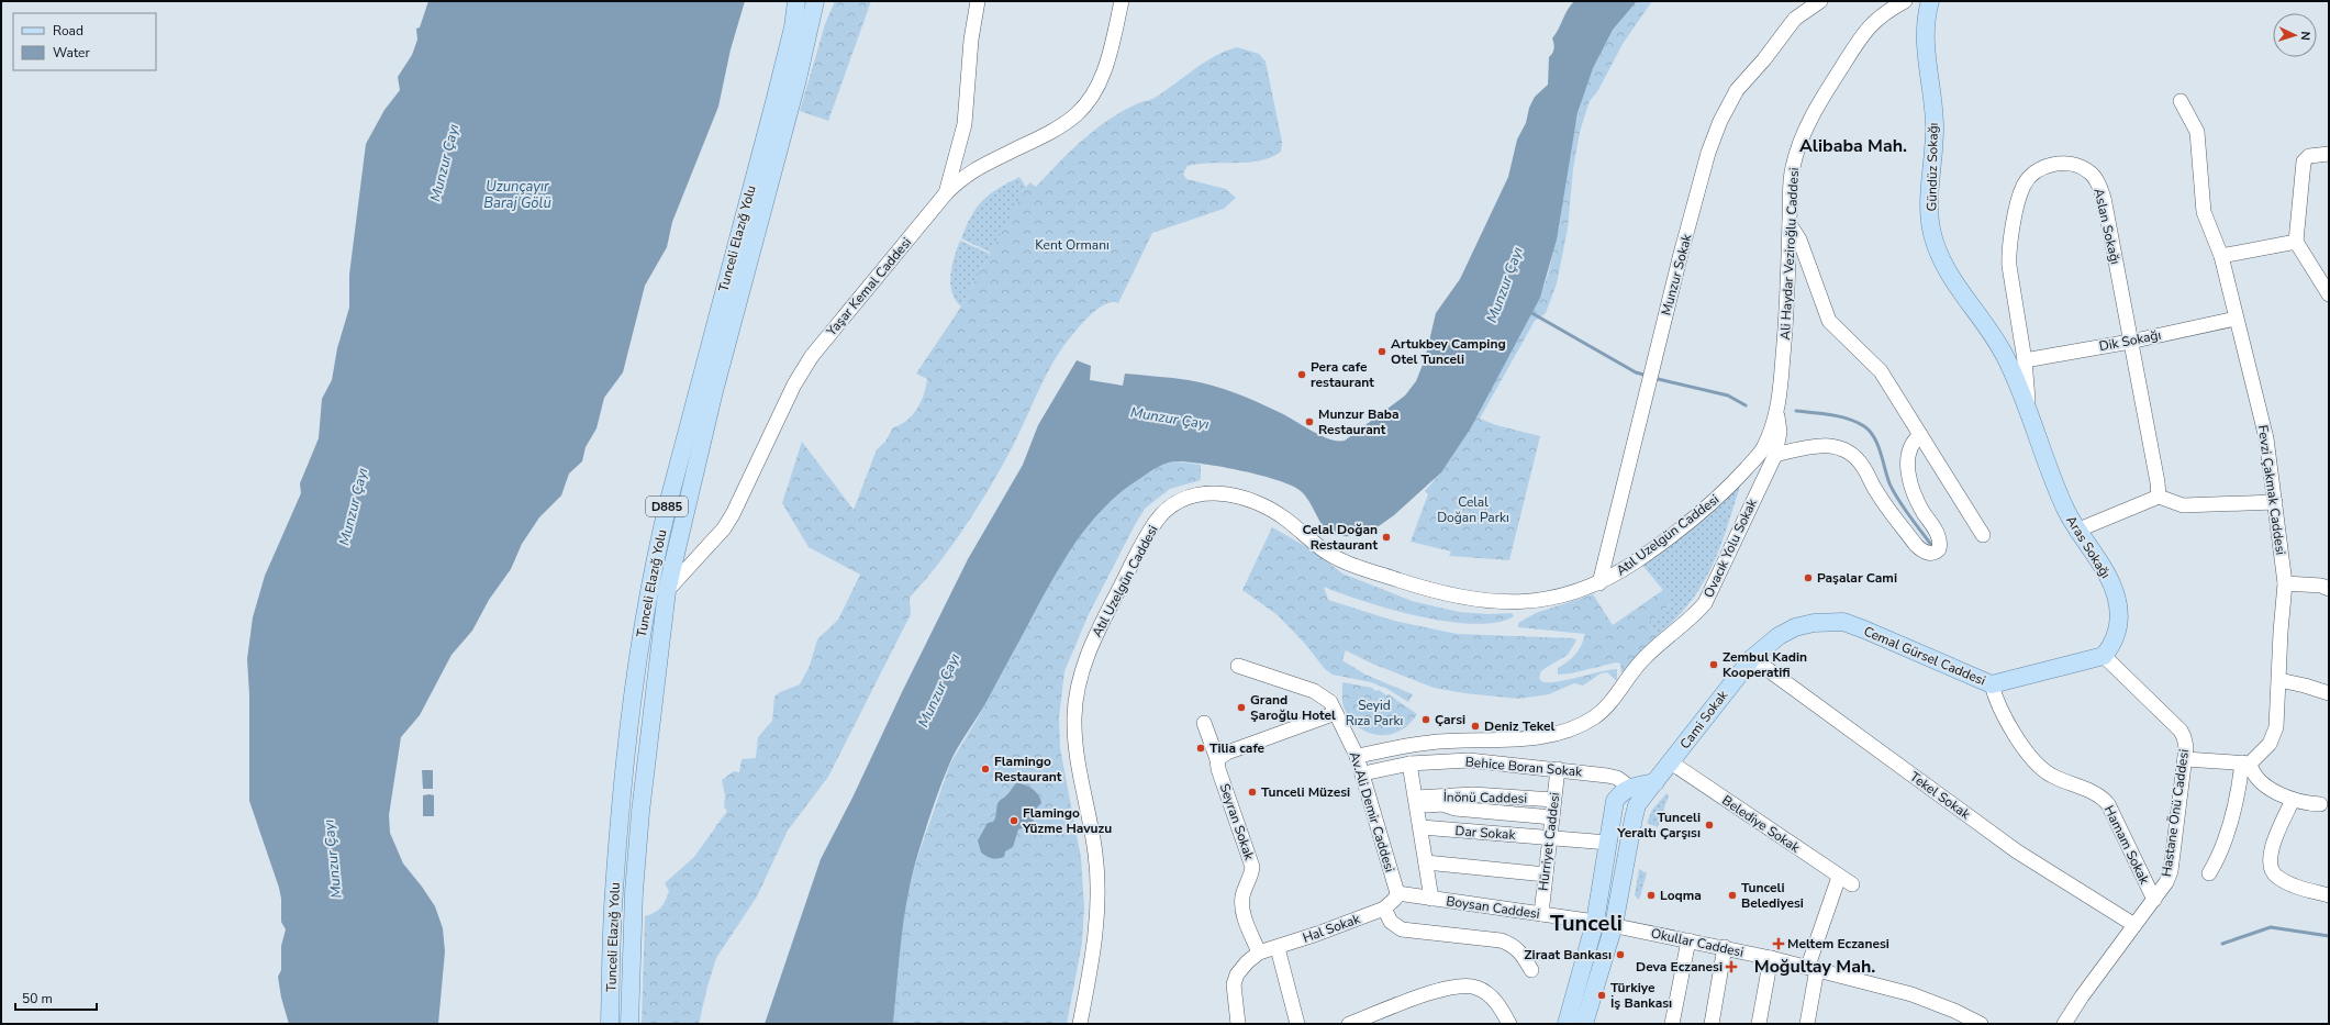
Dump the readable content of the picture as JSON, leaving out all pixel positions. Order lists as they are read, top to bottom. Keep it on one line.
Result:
{"streets":{"main road":["Gündüz Sokağı","Tunceli Elazığ Yolu","D885","Aras Sokağı","Cemal Gürsel Caddesi","Cami Sokak"],"street":["Aslan Sokağı","Ali Haydar Veziroğlu Caddesi","Munzur Sokak","Yaşar Kemal Caddesi","Dik Sokağı","Fevzi Çakmak Caddesi","Atıl Uzelgün Caddesi","Ovacık Yolu Sokak","Behice Boran Sokak","Tekel Sokak","İnönü Caddesi","Av.Ali Demir Caddesi","Hastane Önü Caddesi","Seyran Sokak","Belediye Sokak","Dar Sokak","Hürriyet Caddesi","Hamam Sokak","Boysan Caddesi","Hal Sokak","Okullar Caddesi"]},"crossings":[["Gündüz Sokağı","Aslan Sokağı"],["Gündüz Sokağı","Aras Sokağı"],["Aslan Sokağı","Dik Sokağı"],["Aslan Sokağı","Aras Sokağı"],["Tunceli Elazığ Yolu","Yaşar Kemal Caddesi"],["Ali Haydar Veziroğlu Caddesi","Atıl Uzelgün Caddesi"],["Ali Haydar Veziroğlu Caddesi","Ovacık Yolu Sokak"],["Munzur Sokak","Atıl Uzelgün Caddesi"],["Dik Sokağı","Fevzi Çakmak Caddesi"],["Atıl Uzelgün Caddesi","Ovacık Yolu Sokak"],["Aras Sokağı","Cemal Gürsel Caddesi"],["Aras Sokağı","Hastane Önü Caddesi"],["Ovacık Yolu Sokak","Av.Ali Demir Caddesi"],["Cemal Gürsel Caddesi","Cami Sokak"],["Cemal Gürsel Caddesi","Tekel Sokak"],["Cemal Gürsel Caddesi","Hastane Önü Caddesi"],["Cemal Gürsel Caddesi","Hamam Sokak"],["Cami Sokak","Tekel Sokak"],["Cami Sokak","Belediye Sokak"],["Cami Sokak","Boysan Caddesi"],["Cami Sokak","Okullar Caddesi"],["Behice Boran Sokak","Av.Ali Demir Caddesi"],["Behice Boran Sokak","Hürriyet Caddesi"],["Tekel Sokak","Hastane Önü Caddesi"],["İnönü Caddesi","Hürriyet Caddesi"],["Av.Ali Demir Caddesi","Boysan Caddesi"],["Av.Ali Demir Caddesi","Hal Sokak"],["Hastane Önü Caddesi","Hamam Sokak"],["Seyran Sokak","Hal Sokak"],["Dar Sokak","Hürriyet Caddesi"],["Hürriyet Caddesi","Boysan Caddesi"],["Boysan Caddesi","Hal Sokak"],["Boysan Caddesi","Okullar Caddesi"]],"districts":["Alibaba Mah.","Tunceli","Moğultay Mah."],"water":["Munzur Çayı","Uzunçayır Baraj Gölü"],"parks":["Kent Ormanı","Celal Doğan Parkı","Seyid Rıza Parkı"],"places":{"other":["Artukbey Camping Otel Tunceli","Pera cafe restaurant","Munzur Baba Restaurant","Celal Doğan Restaurant","Paşalar Cami","Zembul Kadin Kooperatifi","Grand Şaroğlu Hotel","Çarsi","Deniz Tekel","Tilia cafe","Flamingo Restaurant","Tunceli Müzesi","Flamingo Yüzme Havuzu","Tunceli Yeraltı Çarşısı","Loqma","Tunceli Belediyesi","Ziraat Bankası","Türkiye İş Bankası"],"health":["Meltem Eczanesi","Deva Eczanesi"]},"legend":["Road","Water"],"scale_bar":"50 m","north":"right"}
